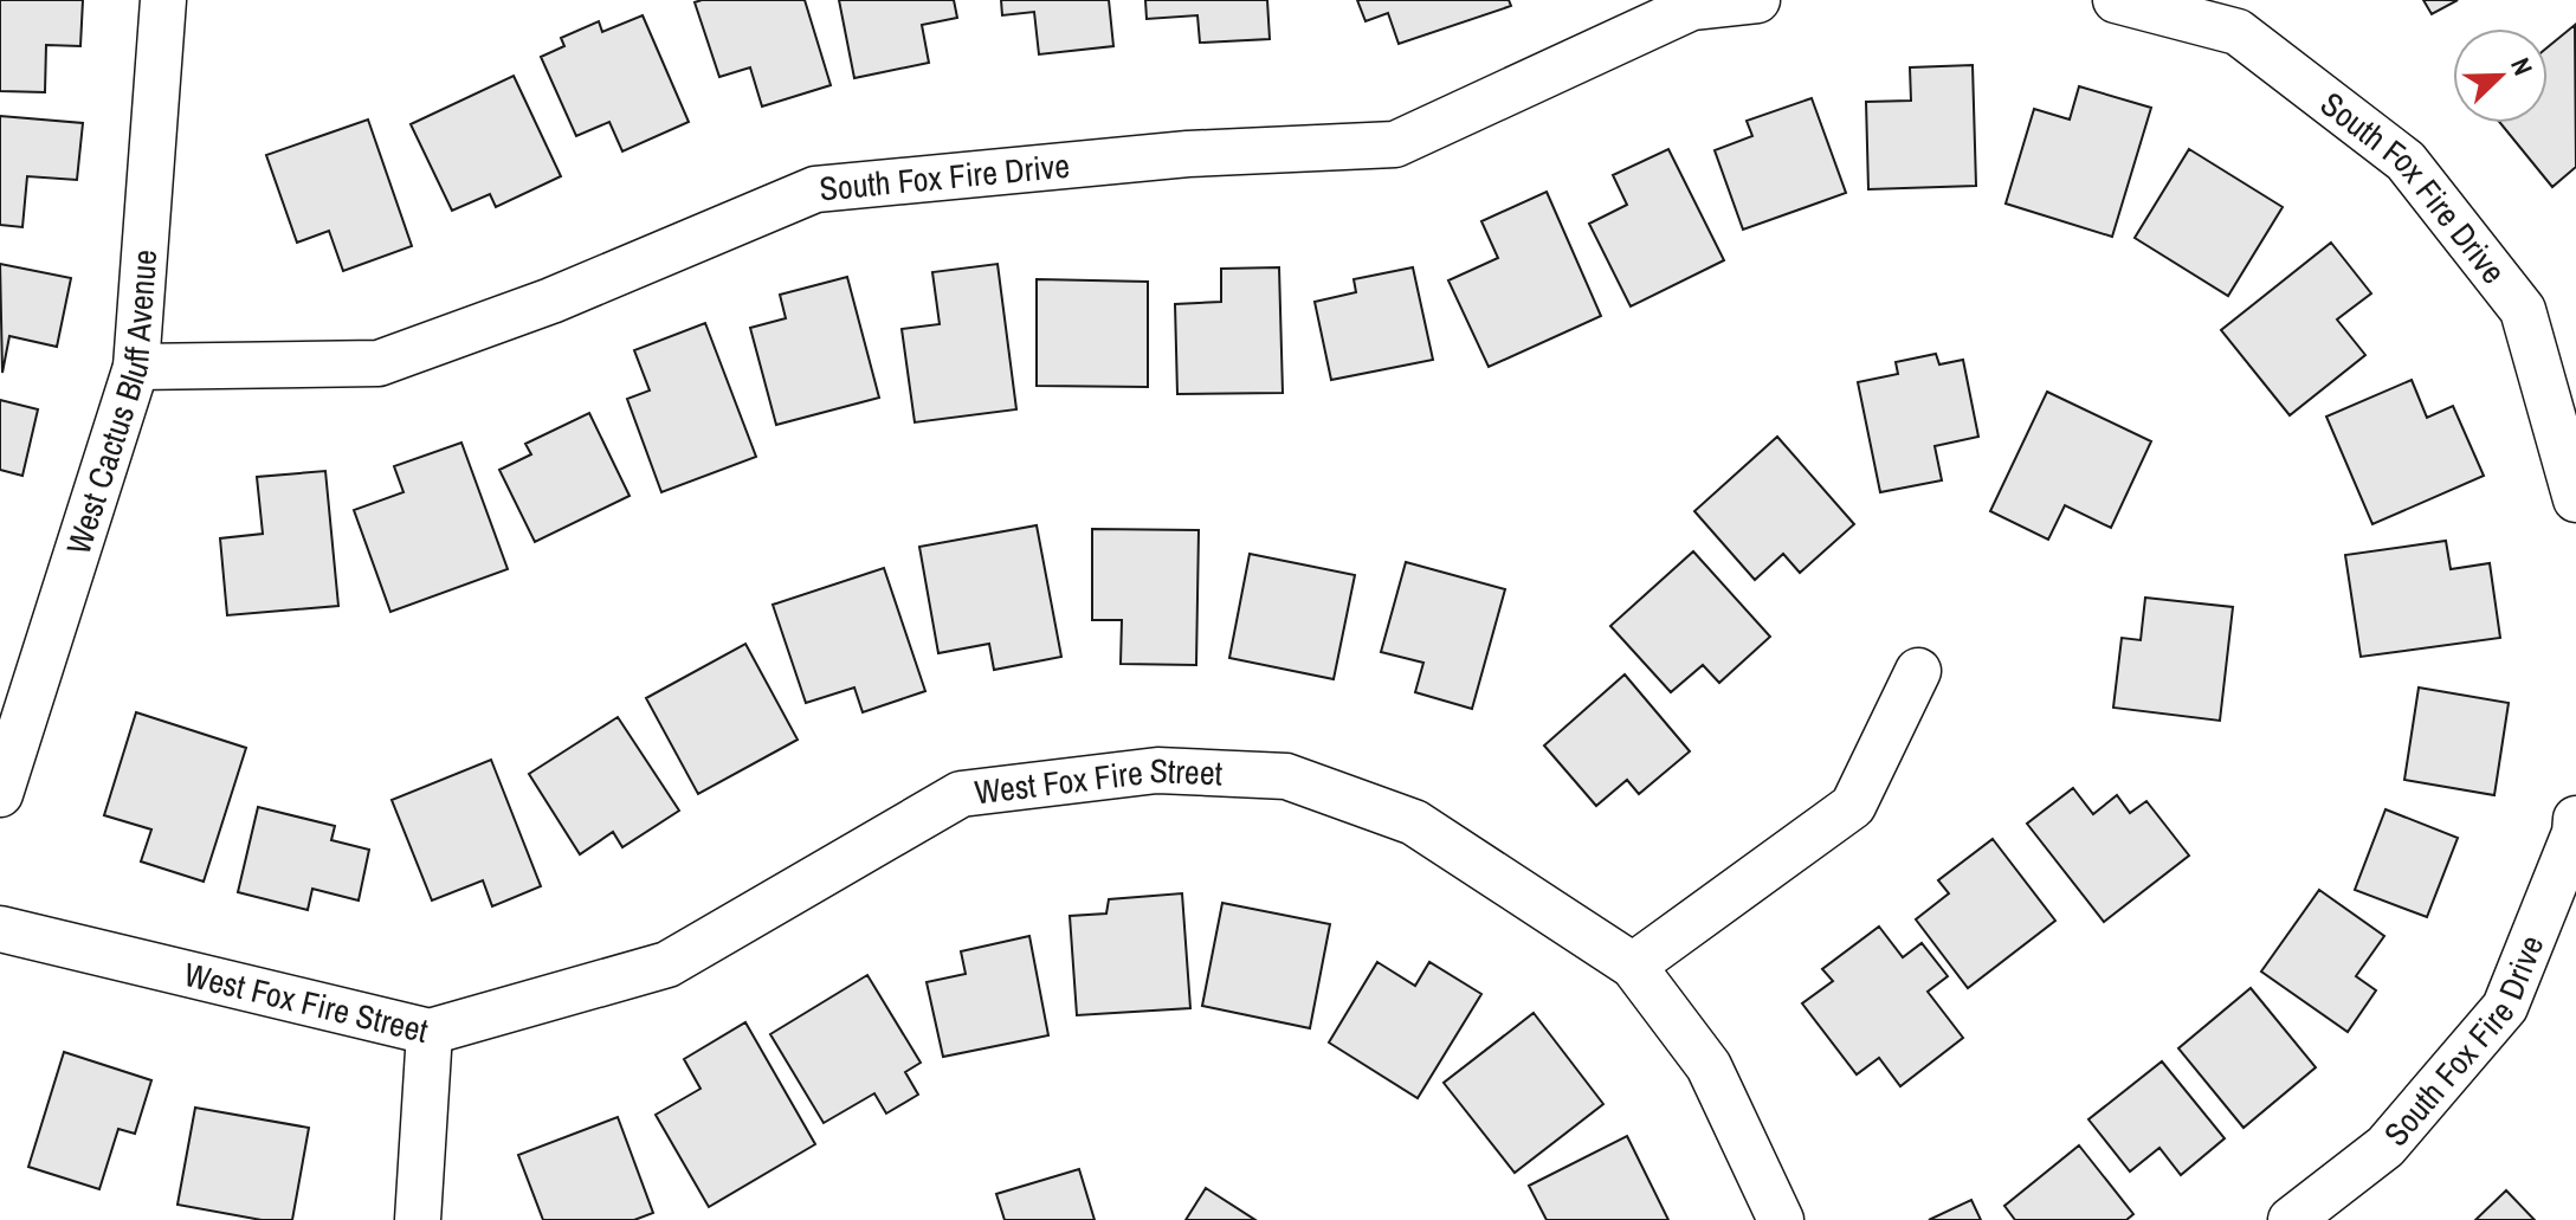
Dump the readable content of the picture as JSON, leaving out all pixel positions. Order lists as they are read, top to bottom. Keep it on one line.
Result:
{"streets":{"street":["South Fox Fire Drive","West Cactus Bluff Avenue","West Fox Fire Street"]},"crossings":[["South Fox Fire Drive","West Cactus Bluff Avenue"]],"north":"top right"}
